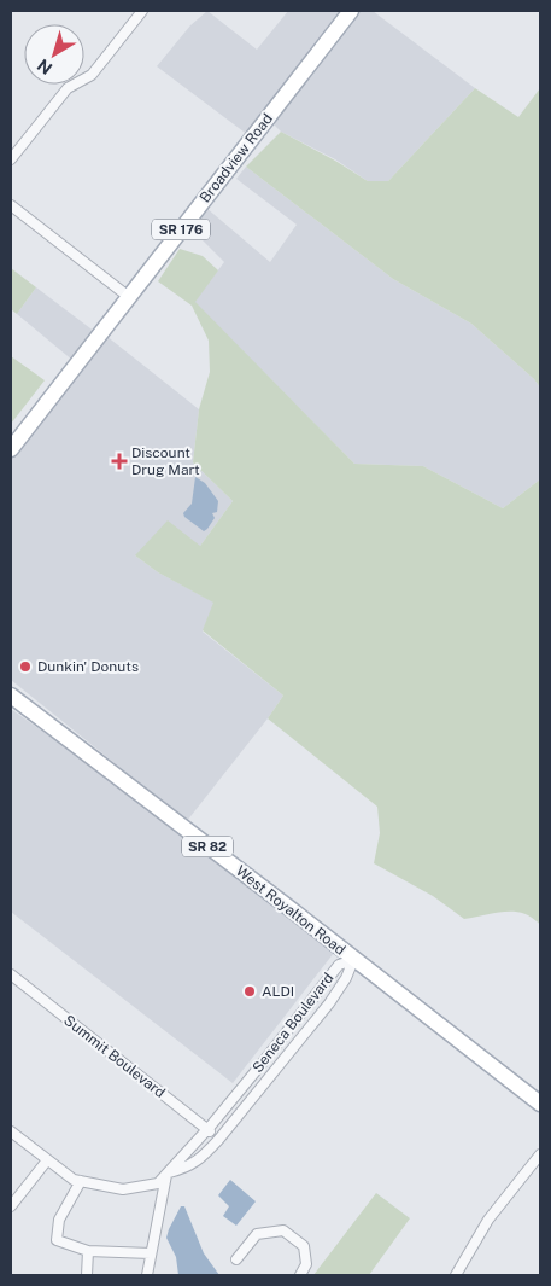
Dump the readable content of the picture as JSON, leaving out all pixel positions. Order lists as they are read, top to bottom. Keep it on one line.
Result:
{"streets":{"main road":["Broadview Road","SR 176","SR 82","West Royalton Road"],"street":["Seneca Boulevard","Summit Boulevard"]},"crossings":[["West Royalton Road","Seneca Boulevard"],["Seneca Boulevard","Summit Boulevard"]],"places":{"health":["Discount Drug Mart"],"other":["Dunkin' Donuts","ALDI"]},"north":"bottom left"}
